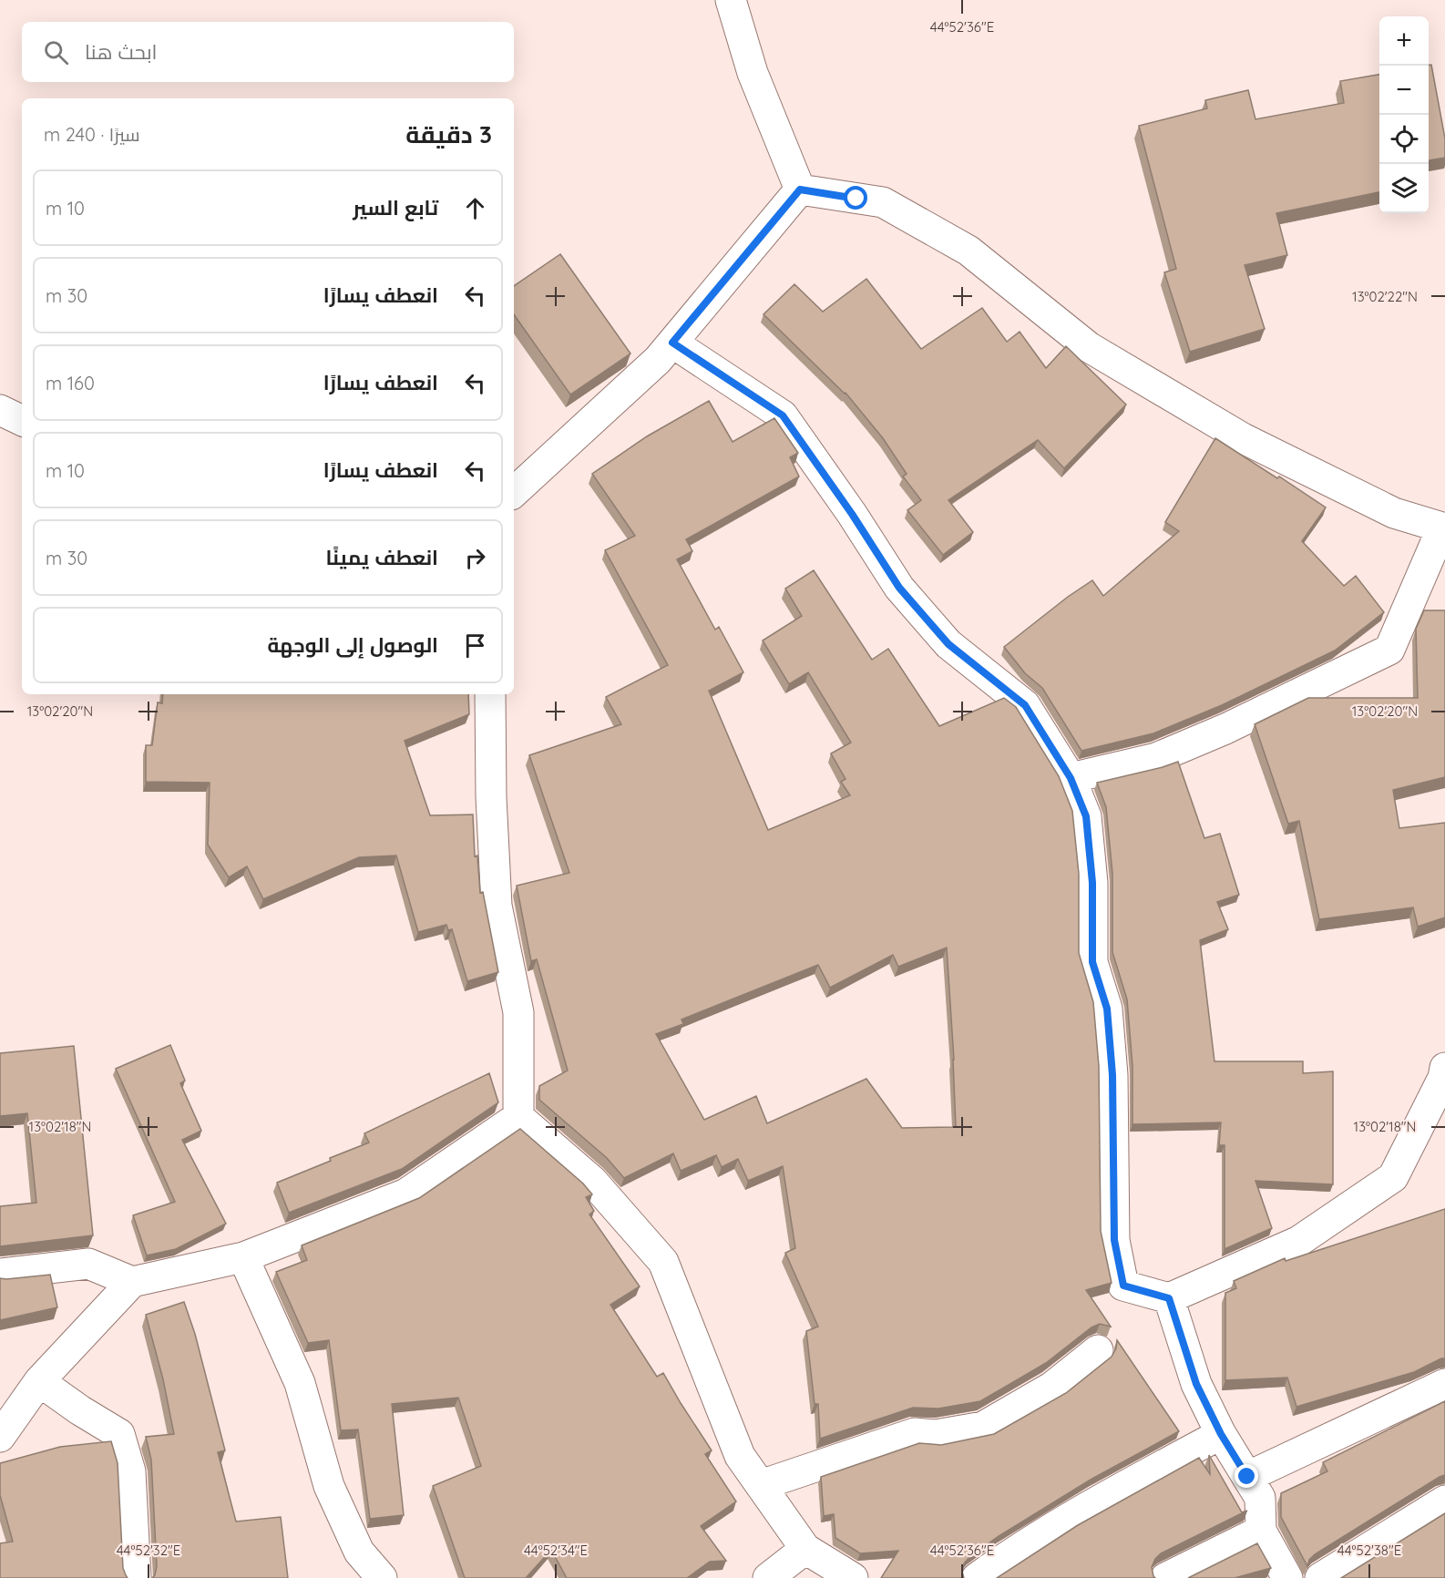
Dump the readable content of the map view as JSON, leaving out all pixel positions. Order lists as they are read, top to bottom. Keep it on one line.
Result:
{"page":{"map_buttons":["+","−"],"search":"ابحث هنا","heading":["3 دقيقة","سيرًا · 240 m"],"list":[["تابع السير","10 m"],["انعطف يسارًا","30 m"],["انعطف يسارًا","160 m"],["انعطف يسارًا","10 m"],["انعطف يمينًا","30 m"],"الوصول إلى الوجهة"]},"coordinates":["44°52'36\"E","13°02'22\"N","13°02'20\"N","13°02'18\"N","44°52'32\"E","44°52'34\"E","44°52'38\"E"]}
